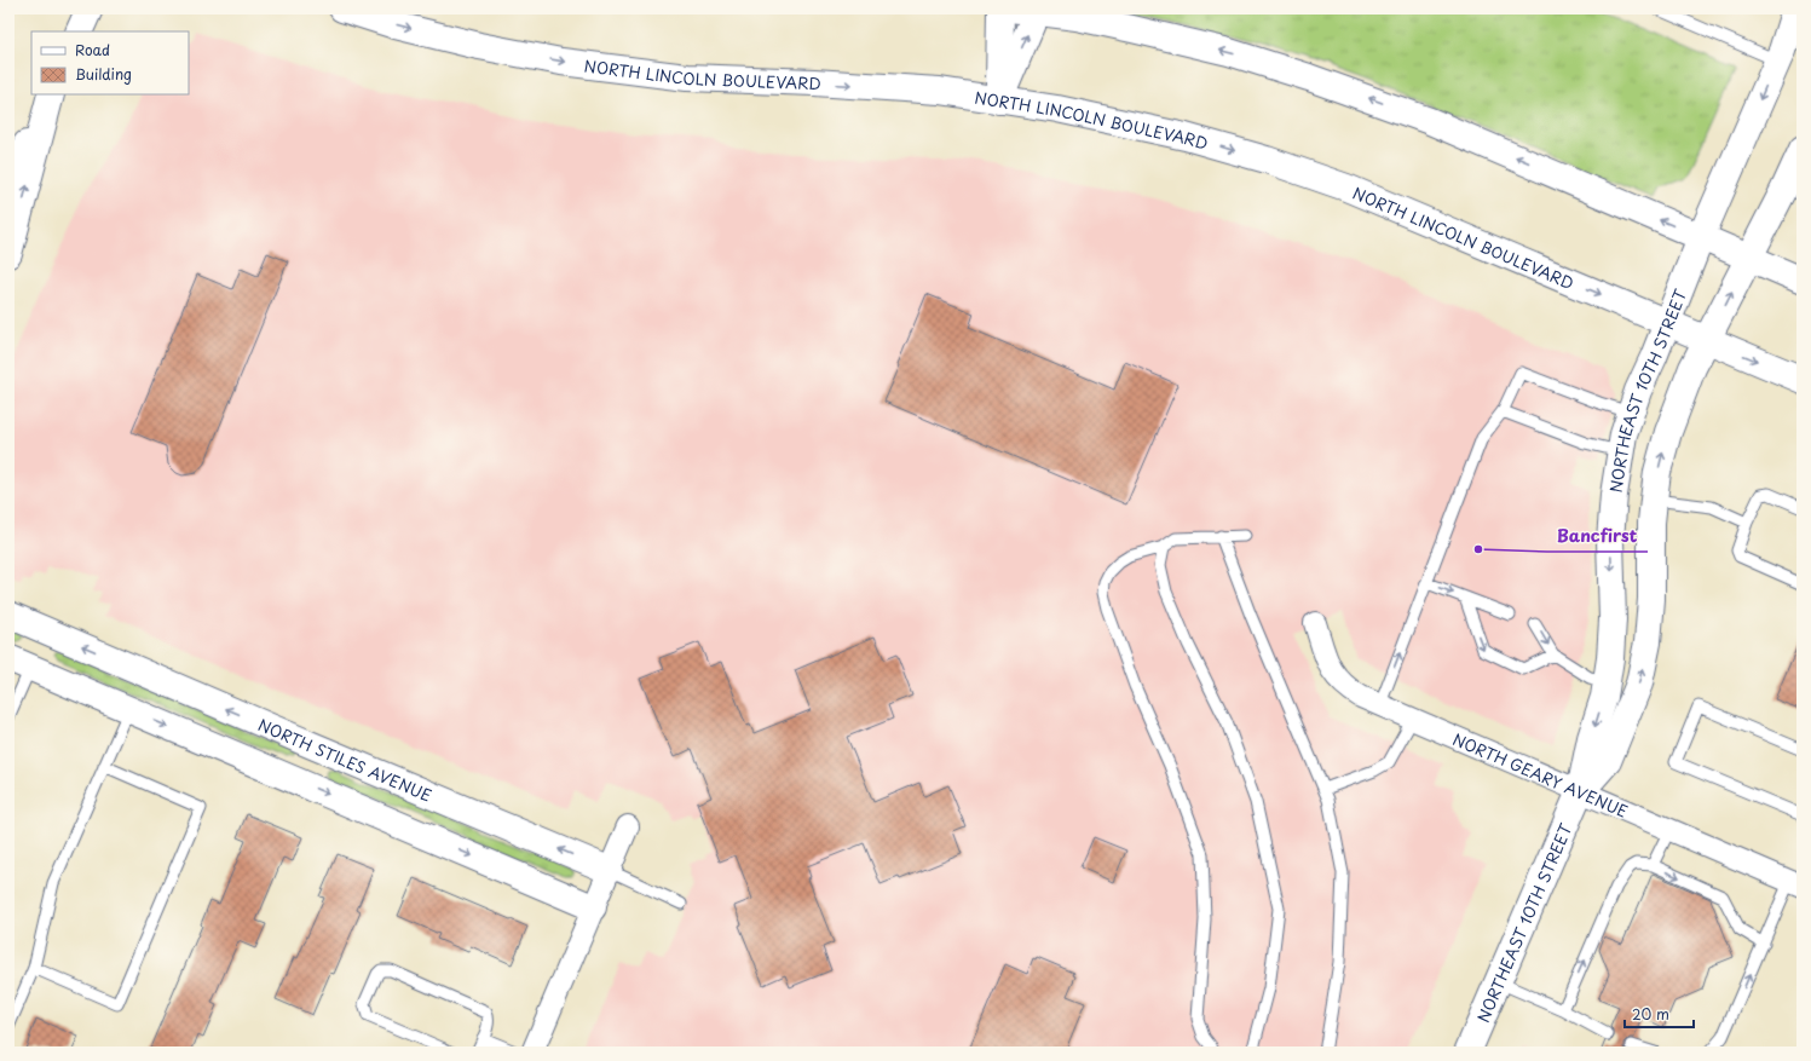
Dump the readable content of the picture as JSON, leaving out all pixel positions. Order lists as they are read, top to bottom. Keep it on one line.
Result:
{"streets":{"main road":["NORTH LINCOLN BOULEVARD","NORTHEAST 10TH STREET","NORTH STILES AVENUE"],"street":["NORTH GEARY AVENUE"]},"crossings":[["NORTH LINCOLN BOULEVARD","NORTHEAST 10TH STREET"],["NORTHEAST 10TH STREET","NORTH GEARY AVENUE"]],"places":["Bancfirst"],"legend":["Road","Building"],"scale_bar":"20 m"}
